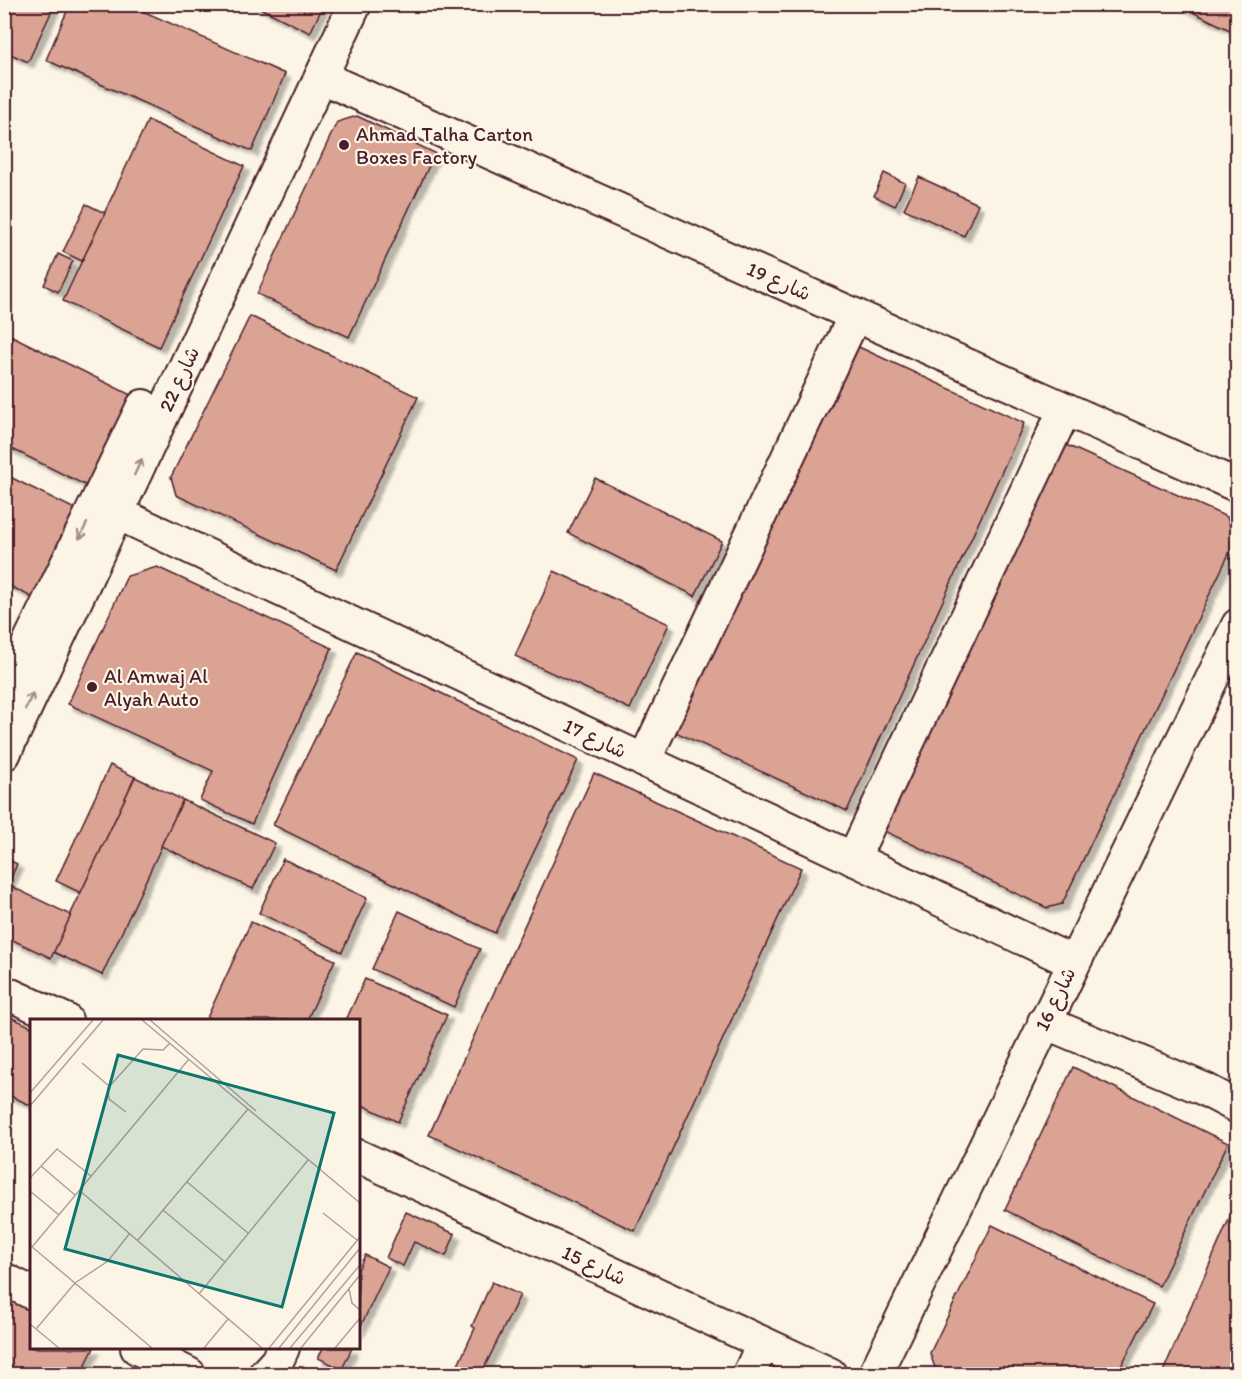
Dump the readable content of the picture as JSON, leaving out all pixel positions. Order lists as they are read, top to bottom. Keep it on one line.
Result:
{"streets":{"street":["شارع 19","شارع 22","شارع 17","شارع 16","شارع 15"]},"crossings":[["شارع 19","شارع 22"],["شارع 22","شارع 17"],["شارع 17","شارع 16"]],"places":["Ahmad Talha Carton Boxes Factory","Al Amwaj Al Alyah Auto"]}
